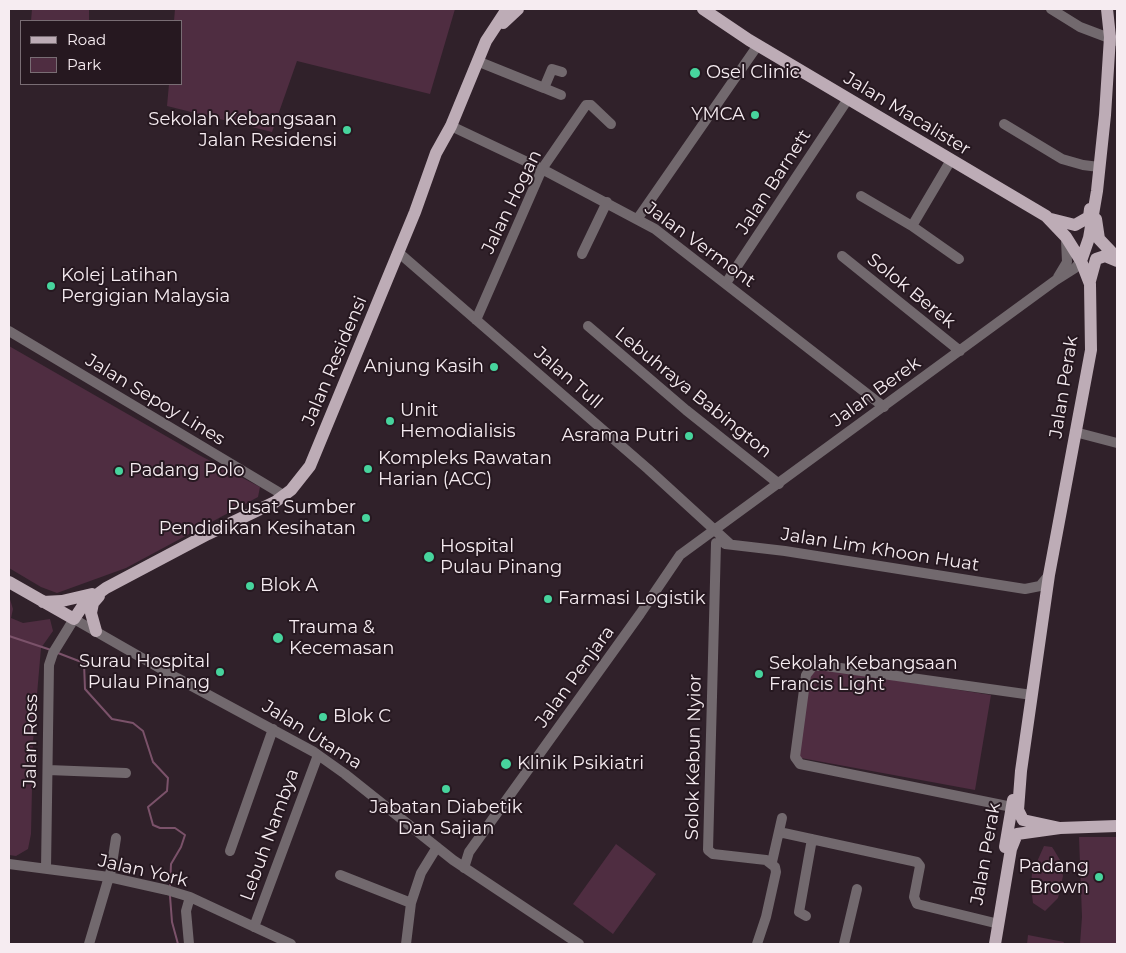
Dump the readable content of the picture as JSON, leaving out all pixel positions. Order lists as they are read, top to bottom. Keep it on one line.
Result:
{"streets":{"main road":["Jalan Macalister","Jalan Residensi","Jalan Perak","Jalan Utama"],"street":["Jalan Barnett","Jalan Hogan","Jalan Vermont","Solok Berek","Jalan Tull","Jalan Berek","Lebuhraya Babington","Jalan Sepoy Lines","Jalan Lim Khoon Huat","Jalan Penjara","Jalan Ross","Solok Kebun Nyior","Lebuh Nambya","Jalan York"]},"crossings":[["Jalan Macalister","Jalan Barnett"],["Jalan Macalister","Jalan Perak"],["Jalan Macalister","Jalan Berek"],["Jalan Barnett","Jalan Vermont"],["Jalan Hogan","Jalan Vermont"],["Jalan Hogan","Jalan Tull"],["Jalan Vermont","Jalan Residensi"],["Jalan Vermont","Jalan Berek"],["Solok Berek","Jalan Berek"],["Jalan Residensi","Jalan Tull"],["Jalan Residensi","Jalan Sepoy Lines"],["Jalan Residensi","Jalan Utama"],["Jalan Residensi","Jalan Ross"],["Jalan Tull","Jalan Berek"],["Jalan Tull","Jalan Penjara"],["Jalan Perak","Jalan Berek"],["Jalan Perak","Jalan Lim Khoon Huat"],["Jalan Berek","Lebuhraya Babington"],["Jalan Berek","Jalan Penjara"],["Jalan Lim Khoon Huat","Solok Kebun Nyior"],["Jalan Penjara","Jalan Utama"],["Jalan Utama","Jalan Ross"],["Jalan Utama","Lebuh Nambya"],["Jalan Ross","Jalan York"],["Lebuh Nambya","Jalan York"]],"places":["Osel Clinic","YMCA","Sekolah Kebangsaan Jalan Residensi","Kolej Latihan Pergigian Malaysia","Anjung Kasih","Unit Hemodialisis","Asrama Putri","Kompleks Rawatan Harian (ACC)","Padang Polo","Pusat Sumber Pendidikan Kesihatan","Hospital Pulau Pinang","Blok A","Farmasi Logistik","Trauma & Kecemasan","Surau Hospital Pulau Pinang","Sekolah Kebangsaan Francis Light","Blok C","Klinik Psikiatri","Jabatan Diabetik Dan Sajian","Padang Brown"],"legend":["Road","Park"]}
